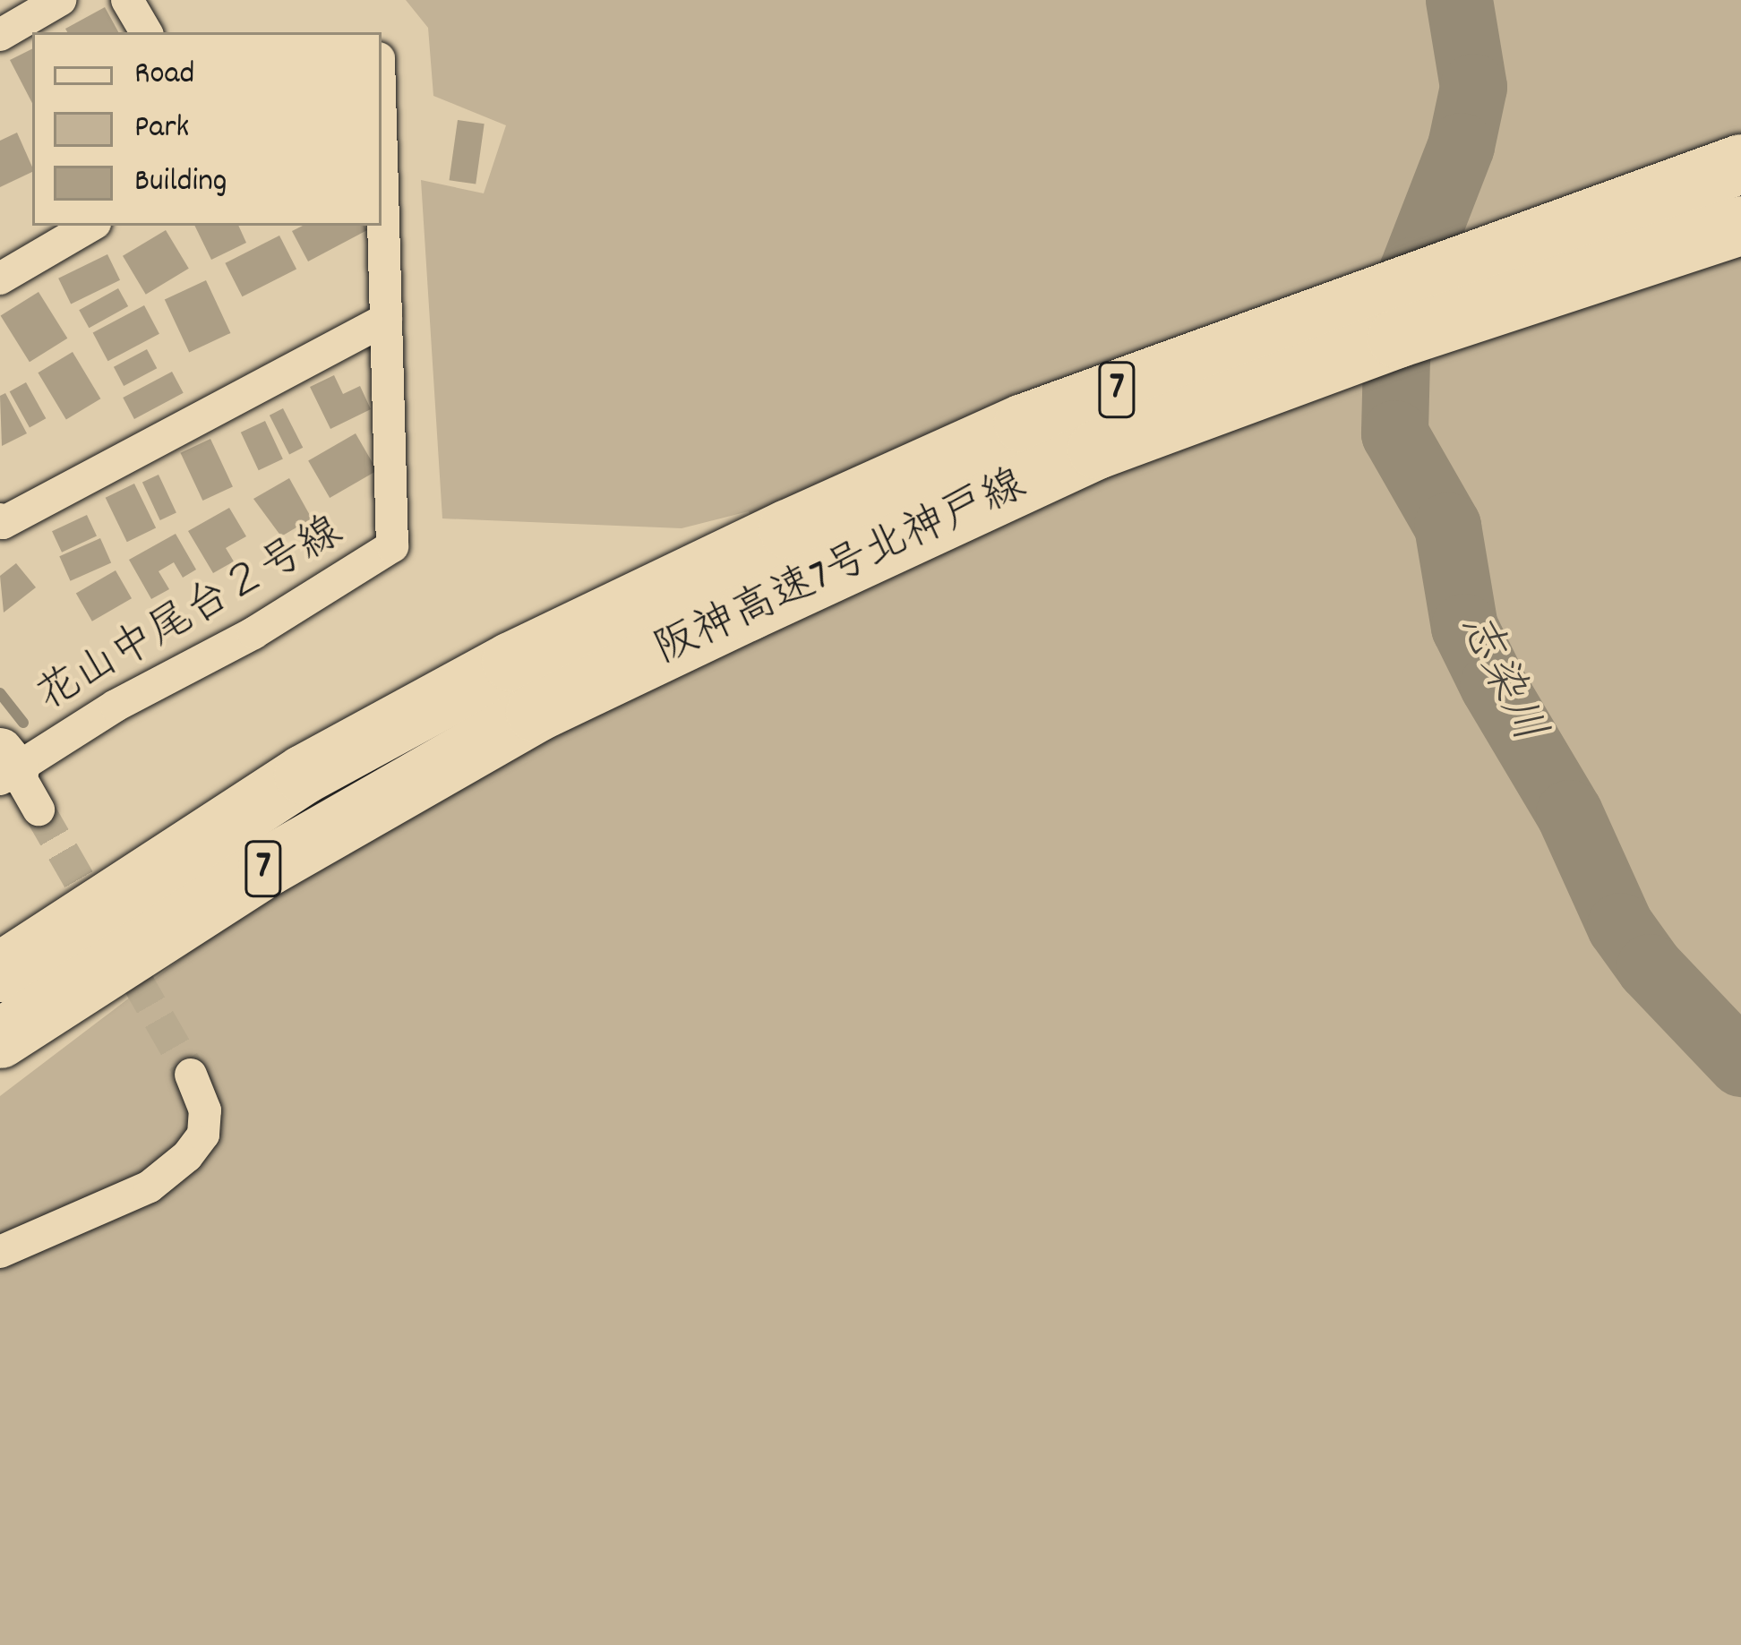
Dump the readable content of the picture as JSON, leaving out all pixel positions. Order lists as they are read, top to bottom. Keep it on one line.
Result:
{"streets":{"highway":["7","阪神高速7号北神戸線"],"street":["花山中尾台２号線"]},"water":["志染川"],"legend":["Road","Park","Building"]}
